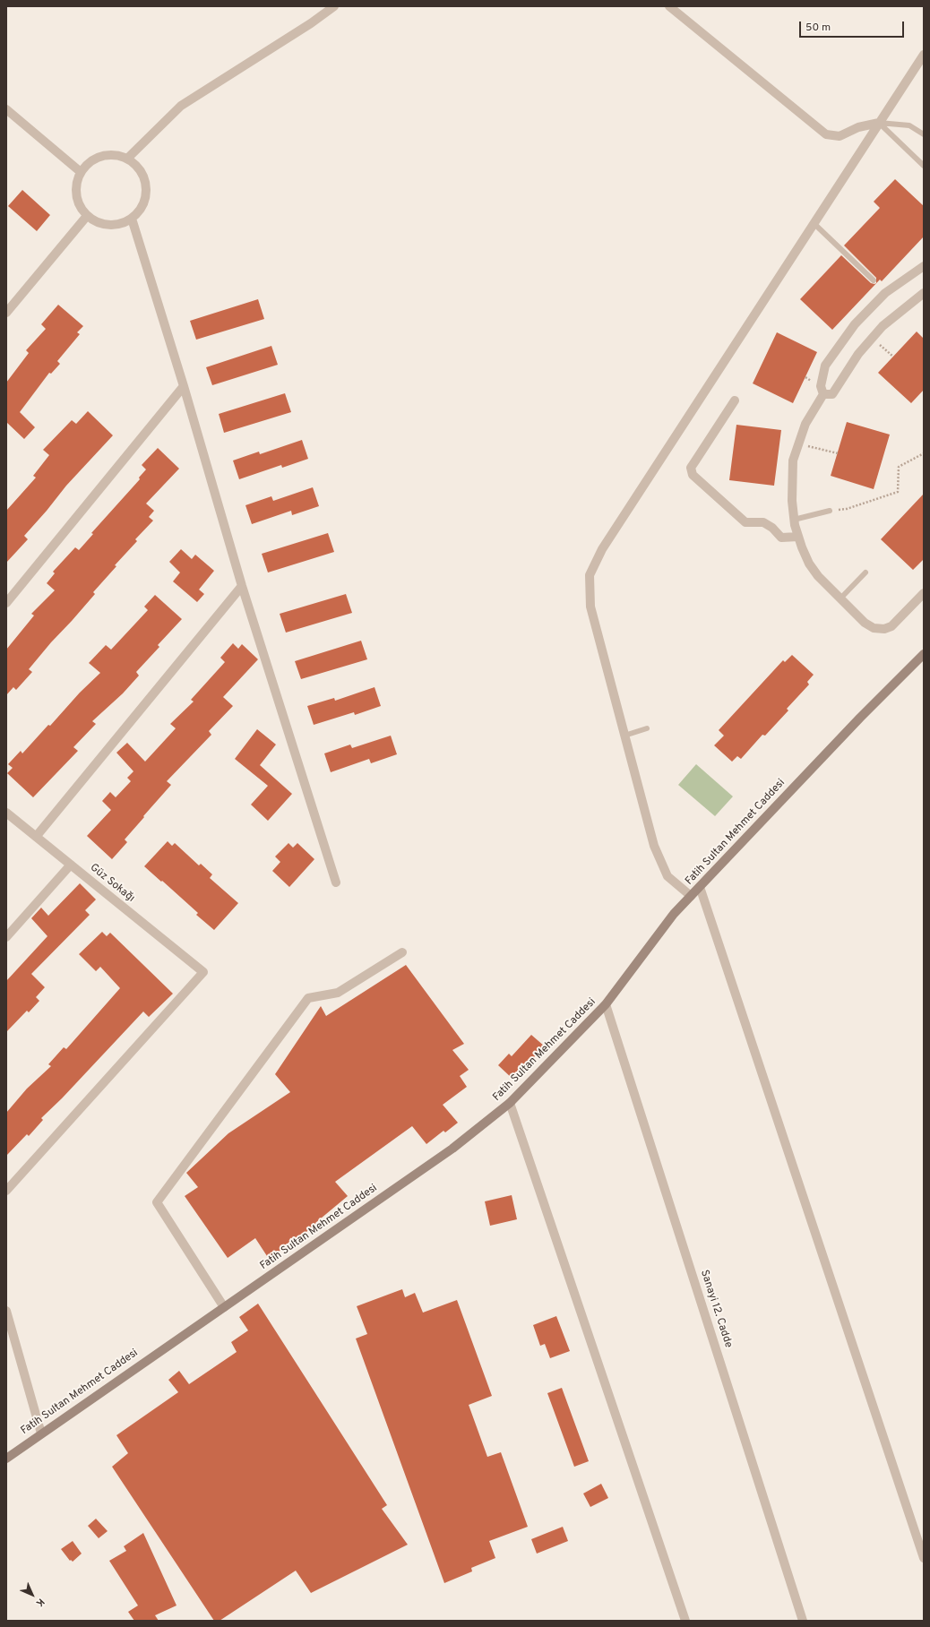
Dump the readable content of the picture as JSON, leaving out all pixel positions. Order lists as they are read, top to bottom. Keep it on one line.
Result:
{"streets":{"main road":["Fatih Sultan Mehmet Caddesi"],"street":["Güz Sokağı","Sanayi 12. Cadde"]},"crossings":[["Fatih Sultan Mehmet Caddesi","Sanayi 12. Cadde"]],"scale_bar":"50 m","north":"bottom right"}
